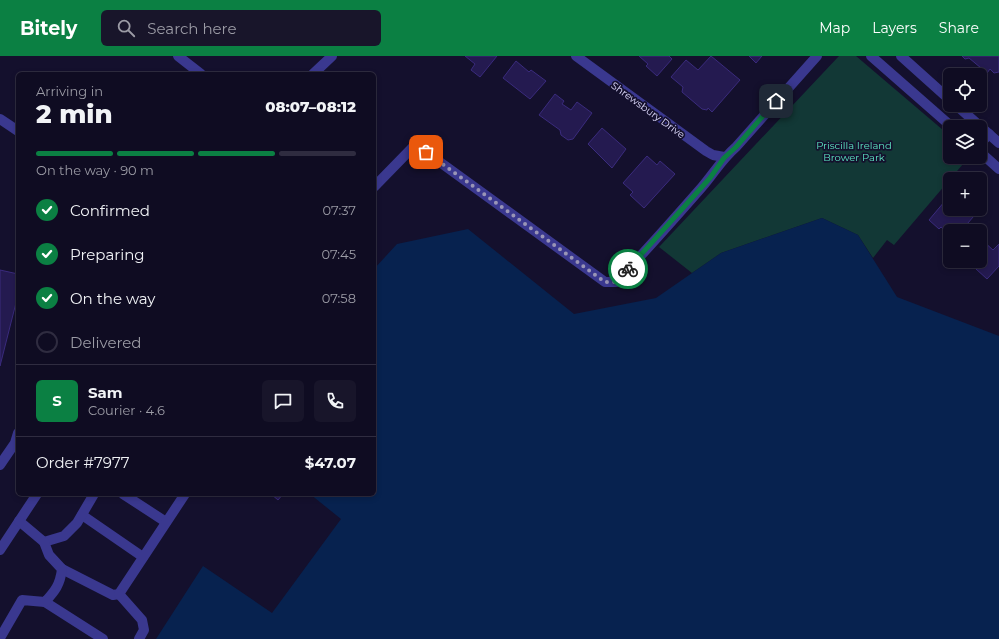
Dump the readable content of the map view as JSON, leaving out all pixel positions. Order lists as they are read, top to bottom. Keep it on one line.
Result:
{"streets":{"street":["Shrewsbury Drive"]},"parks":["Priscilla Ireland Brower Park"],"page":{"header":"Bitely","search":"Search here","nav":["Map","Layers","Share"],"map_buttons":["+","−"],"heading":["2 min","Arriving in","08:07–08:12"],"panel":["Sam","Courier · 4.6","Order #7977","$47.07"],"bar":"On the way · 90 m","list":[["Confirmed","07:37"],["Preparing","07:45"],["On the way","07:58"],"Delivered"],"round":"S"}}
